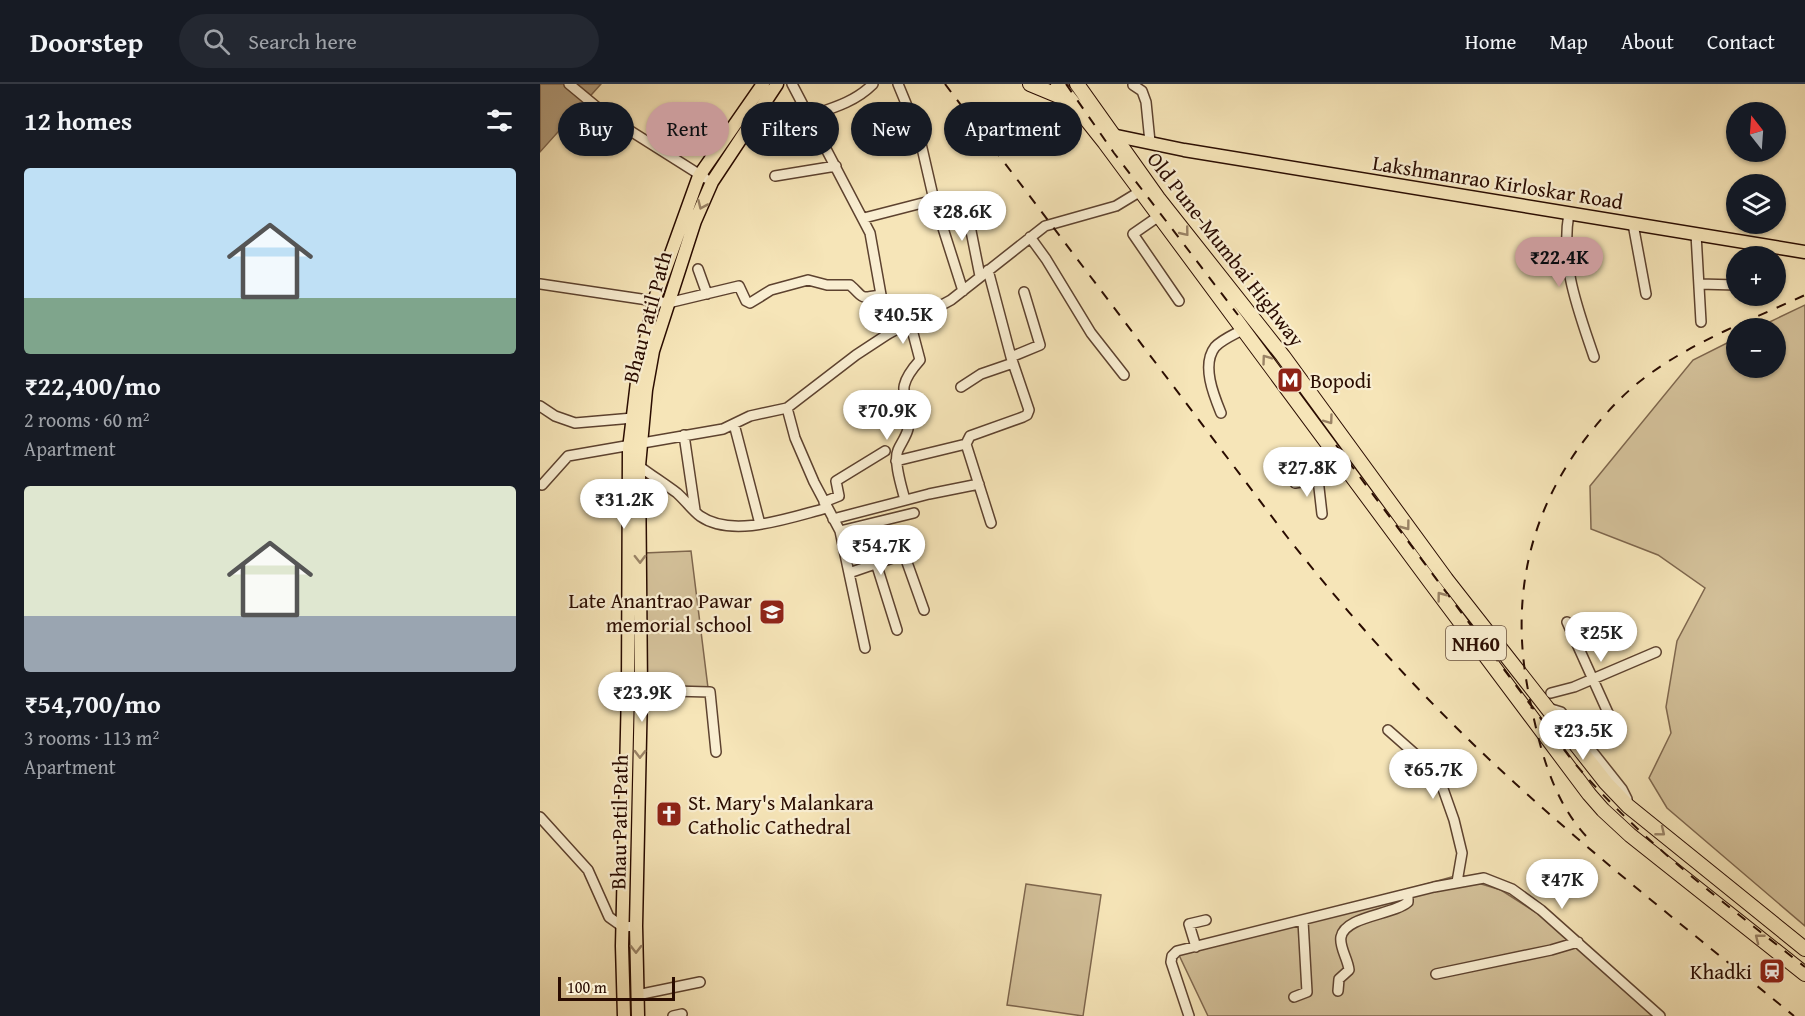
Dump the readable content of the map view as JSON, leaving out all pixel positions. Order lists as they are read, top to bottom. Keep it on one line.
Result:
{"streets":{"highway":["Old Pune-Mumbai Highway","NH60"],"main road":["Lakshmanrao Kirloskar Road","Bhau Patil Path"]},"crossings":[["Lakshmanrao Kirloskar Road","NH60"],["Old Pune-Mumbai Highway","NH60"]],"places":{"metro station":["Bopodi"],"school or university":["Late Anantrao Pawar memorial school"],"church":["St. Mary's Malankara Catholic Cathedral"],"station":["Khadki"]},"scale_bar":"100 m","north":"top","page":{"header":"Doorstep","search":"Search here","nav":["Home","Map","About","Contact"],"heading":"12 homes","map_buttons":["+","−"],"chip":["Buy","Rent","Filters","New","Apartment"],"list":[{"name":"₹22,400/mo","note":"2 rooms · 60 m² · Apartment"},{"name":"₹54,700/mo","note":"3 rooms · 113 m² · Apartment"}],"price":["₹28.6K","₹22.4K","₹40.5K","₹70.9K","₹27.8K","₹31.2K","₹54.7K","₹25K","₹23.9K","₹23.5K","₹65.7K","₹47K"],"scale":"100 m"}}
